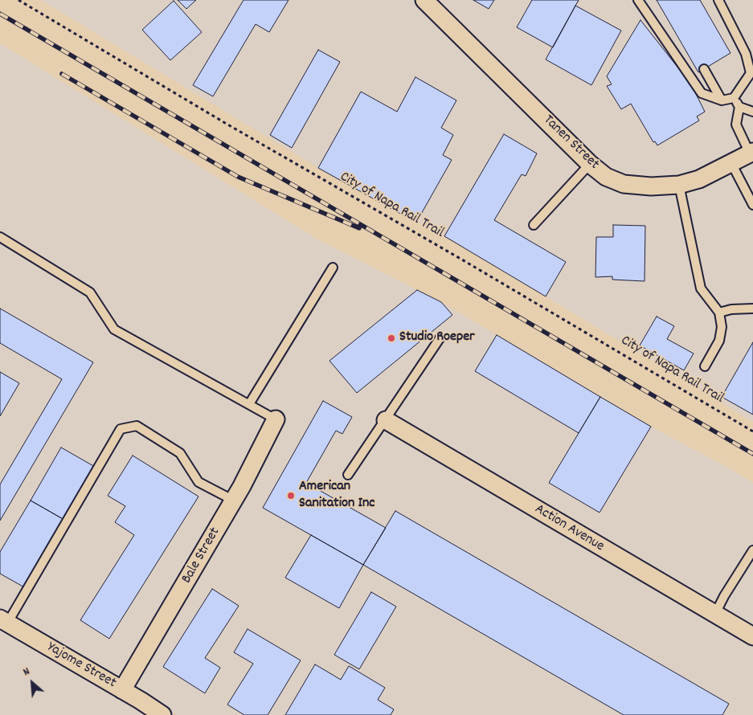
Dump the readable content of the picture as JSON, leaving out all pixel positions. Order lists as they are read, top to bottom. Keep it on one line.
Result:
{"streets":{"street":["Tanen Street","Action Avenue","Bale Street","Yajome Street"],"path":["City of Napa Rail Trail"]},"crossings":[["Bale Street","Yajome Street"]],"places":["Studio Roeper","American Sanitation Inc"],"north":"top left"}
